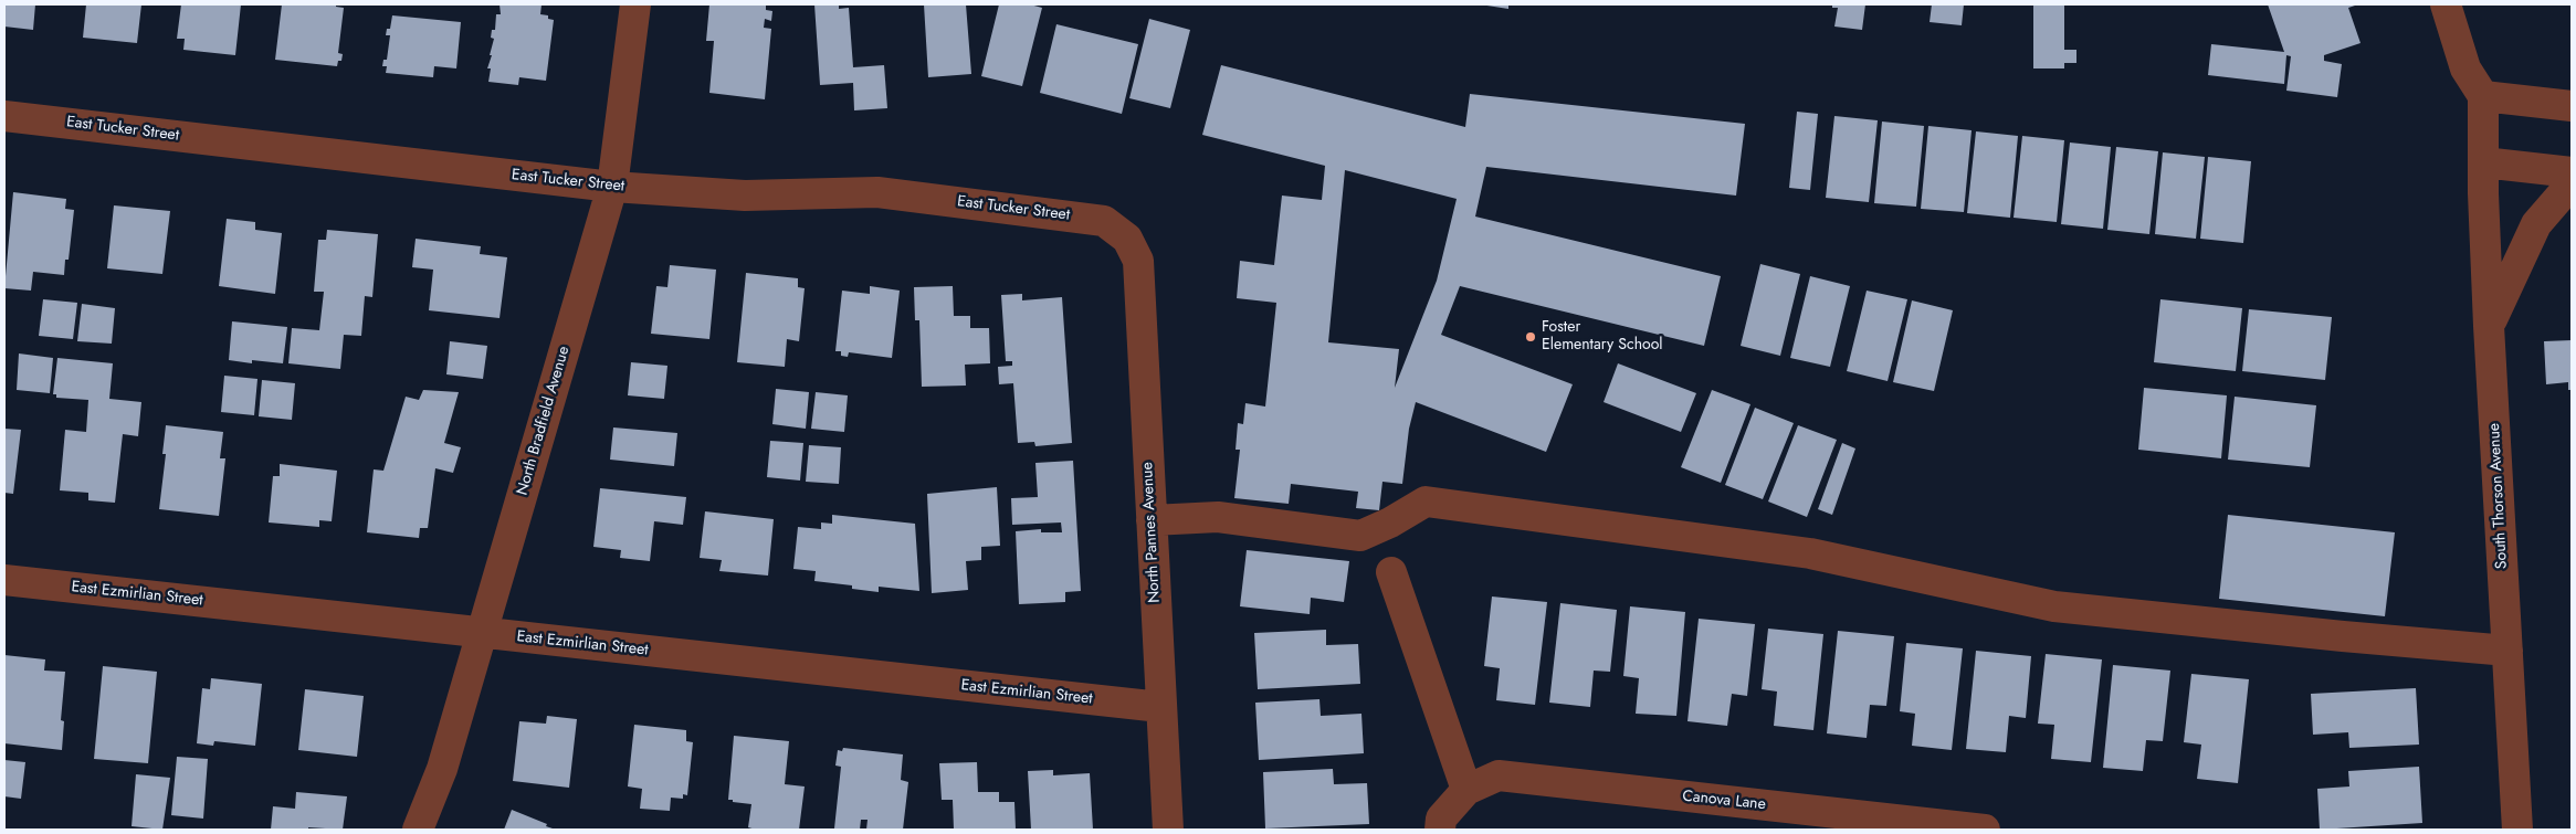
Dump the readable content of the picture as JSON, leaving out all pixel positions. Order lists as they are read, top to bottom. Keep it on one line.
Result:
{"streets":{"street":["East Tucker Street","North Bradfield Avenue","South Thorson Avenue","North Pannes Avenue","East Ezmirlian Street","Canova Lane"]},"crossings":[["East Tucker Street","North Bradfield Avenue"],["East Tucker Street","North Pannes Avenue"],["North Bradfield Avenue","East Ezmirlian Street"],["North Pannes Avenue","East Ezmirlian Street"]],"places":["Foster Elementary School"]}
